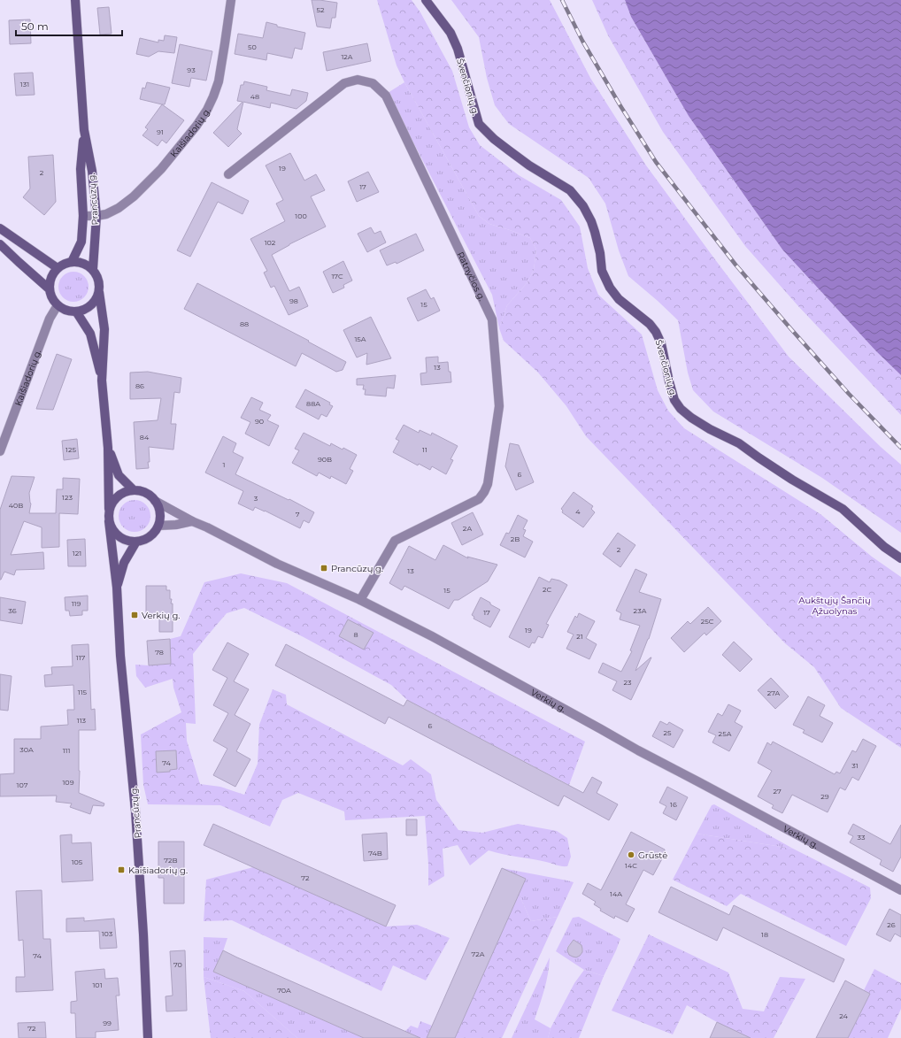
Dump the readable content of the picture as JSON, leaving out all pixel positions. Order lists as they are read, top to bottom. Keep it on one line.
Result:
{"streets":{"street":["Švenčionių g.","Kaišiadorių g.","Prancūzų g.","Ratnyčios g.","Verkių g."]},"crossings":[["Kaišiadorių g.","Prancūzų g."],["Prancūzų g.","Verkių g."],["Ratnyčios g.","Verkių g."]],"parks":["Aukštųjų Šančių Ąžuolynas"],"places":{"transit":["Prancūzų g.","Verkių g.","Kaišiadorių g."],"other":["Grūstė"]},"house_numbers":["52","50","12A","93","131","48","91","19","2","17","100","102","17C","98","15","88","15A","13","86","88A","90","84","125","11","90B","1","6","123","3","40B","4","7","2A","2B","2","121","13","2C","15","119","36","23A","17","25C","19","8","21","78","117","23","115","27A","113","6","25","25A","30A","111","74","31","109","107","27","29","16","33","74B","72B","105","14C","72","14A","26","103","18","72A","74","70","101","70A","24","99","72"],"scale_bar":"50 m"}
